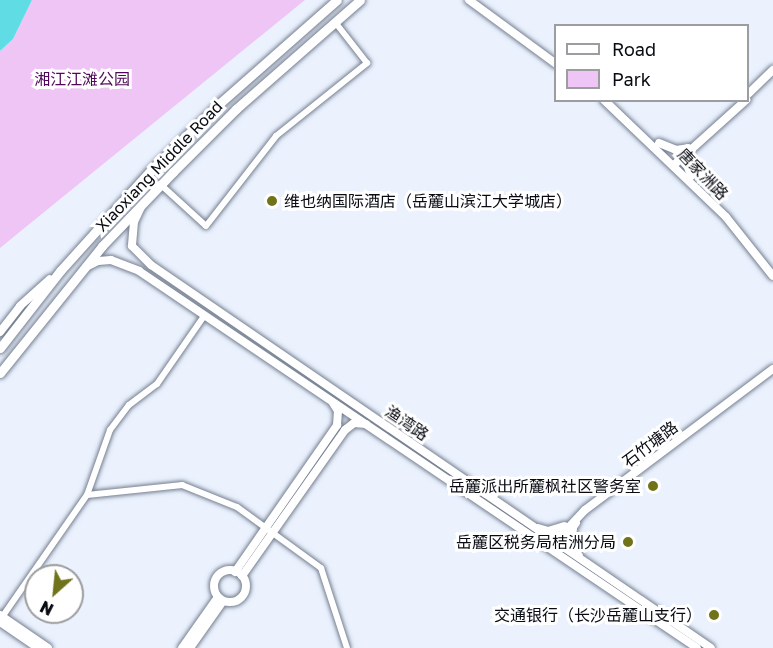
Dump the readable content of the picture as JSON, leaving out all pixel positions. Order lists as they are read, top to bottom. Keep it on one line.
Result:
{"streets":{"main road":["Xiaoxiang Middle Road","渔湾路"],"street":["唐家洲路","石竹塘路"]},"crossings":[["Xiaoxiang Middle Road","渔湾路"],["渔湾路","石竹塘路"]],"parks":["湘江江滩公园"],"places":["维也纳国际酒店（岳麓山滨江大学城店）","岳麓派出所麓枫社区警务室","岳麓区税务局桔洲分局","交通银行（长沙岳麓山支行）"],"legend":["Road","Park"],"north":"bottom left"}
